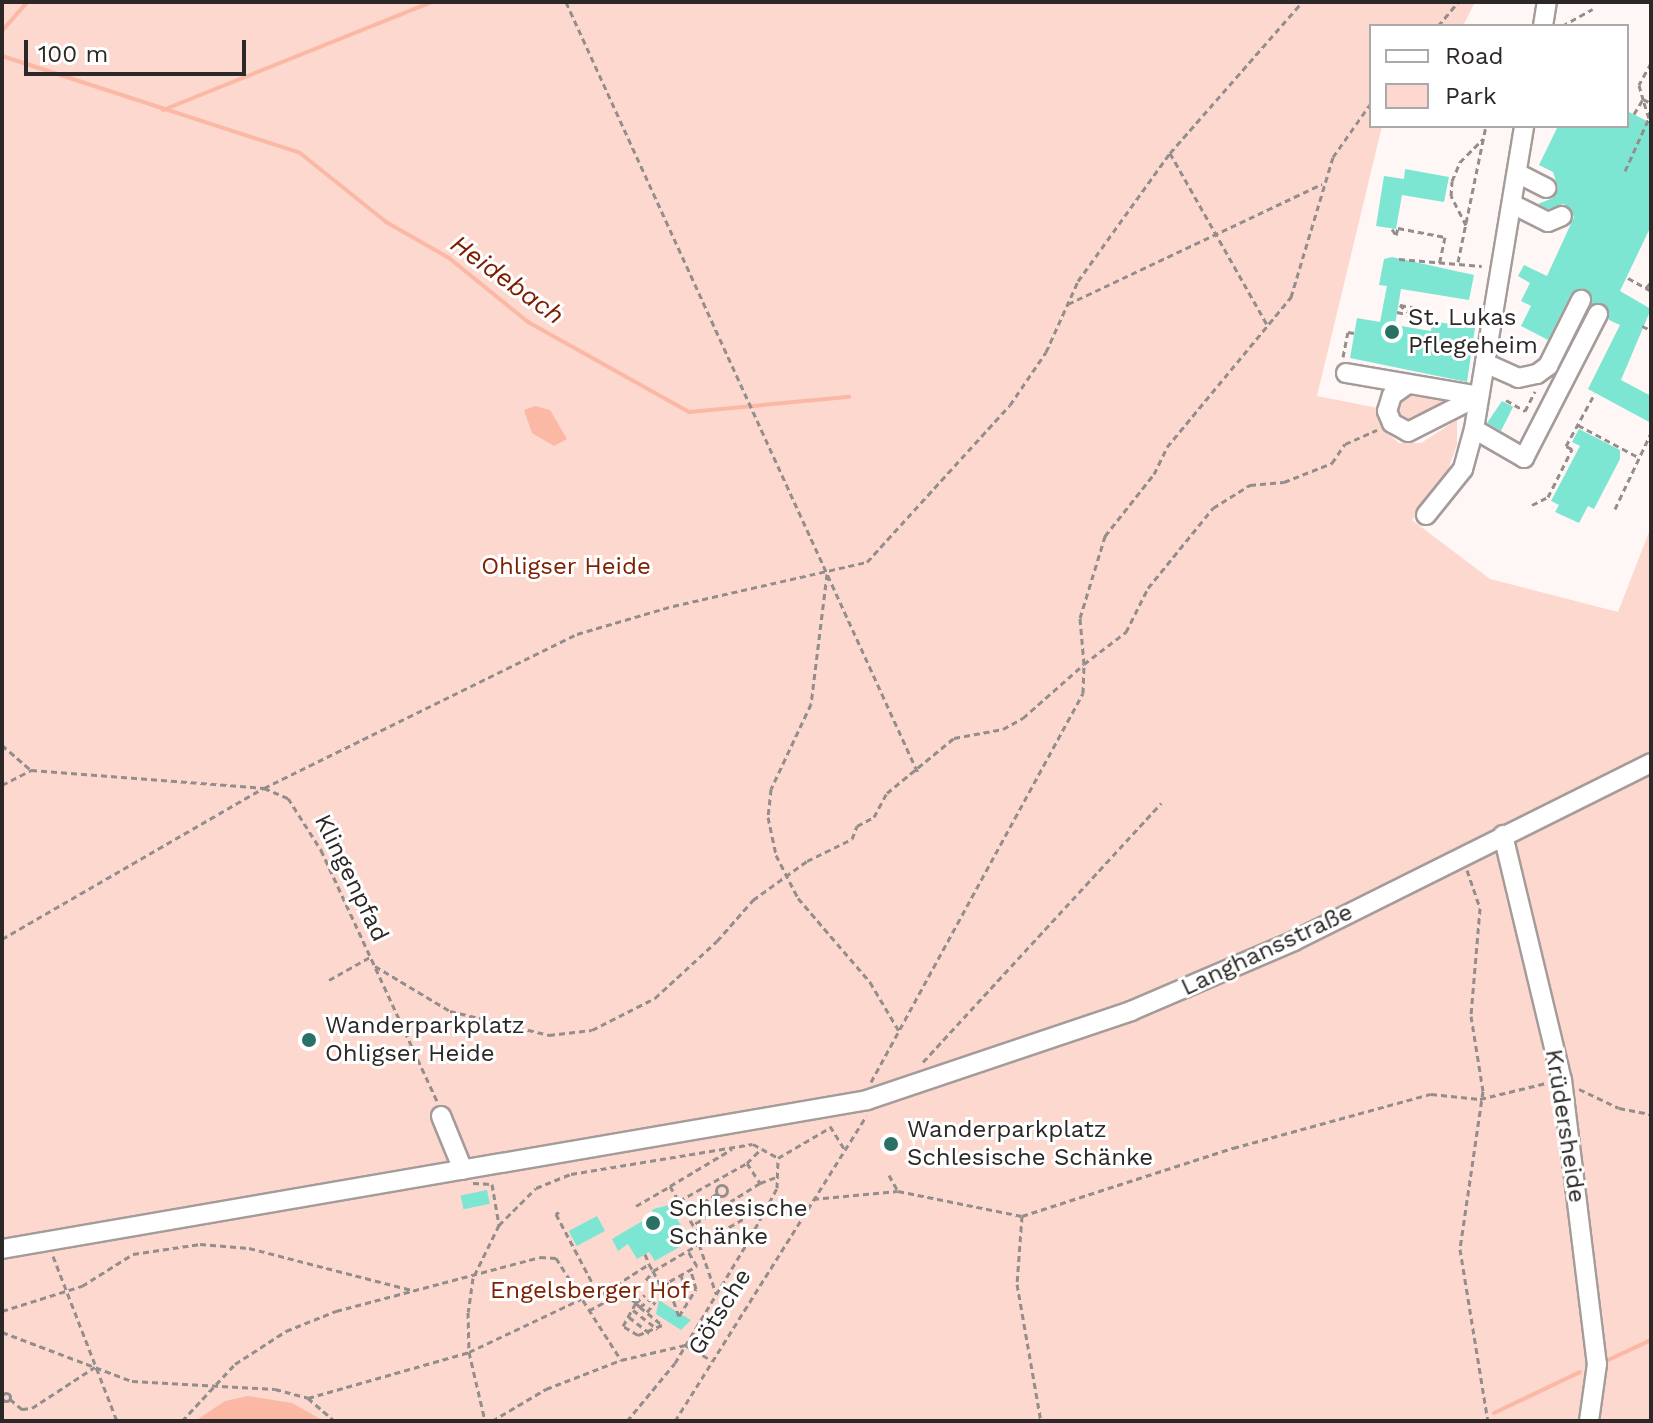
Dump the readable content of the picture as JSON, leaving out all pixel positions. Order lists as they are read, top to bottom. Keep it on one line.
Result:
{"streets":{"street":["Langhansstraße","Krüdersheide"],"path":["Klingenpfad","Götsche"]},"crossings":[["Langhansstraße","Krüdersheide"],["Langhansstraße","Götsche"]],"water":["Heidebach"],"parks":["Ohligser Heide","Engelsberger Hof"],"places":["St. Lukas Pflegeheim","Wanderparkplatz Ohligser Heide","Wanderparkplatz Schlesische Schänke","Schlesische Schänke"],"legend":["Road","Park"],"scale_bar":"100 m"}
